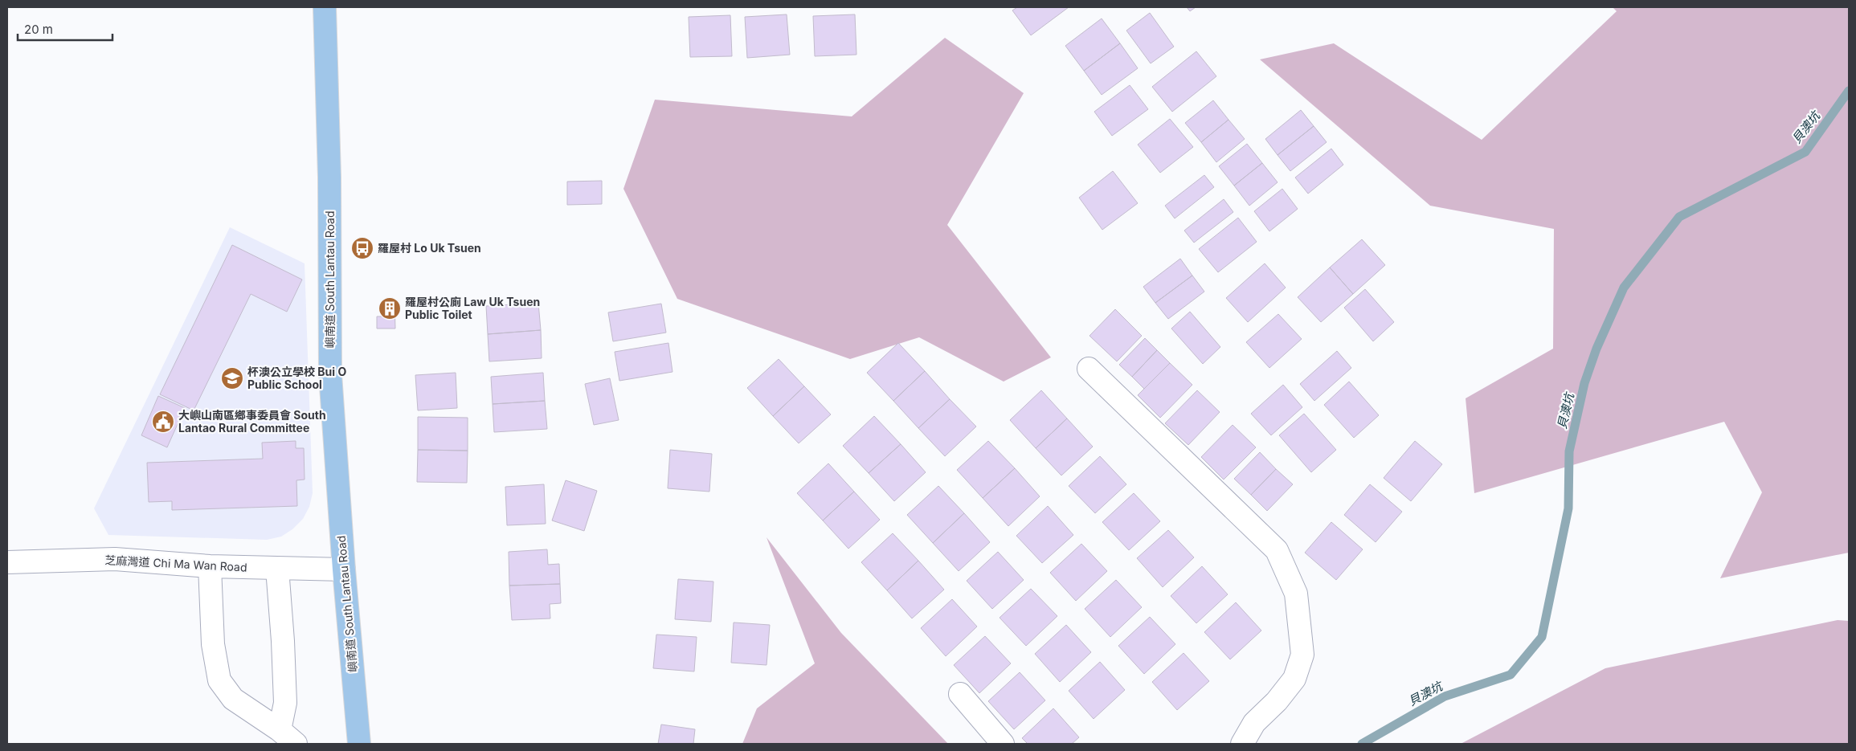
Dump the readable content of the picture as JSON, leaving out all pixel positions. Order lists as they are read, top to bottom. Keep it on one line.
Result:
{"streets":{"main road":["嶼南道 South Lantau Road"],"street":["芝麻灣道 Chi Ma Wan Road"]},"crossings":[["嶼南道 South Lantau Road","芝麻灣道 Chi Ma Wan Road"]],"water":["貝澳坑"],"places":{"bus stop":["羅屋村 Lo Uk Tsuen"],"building":["羅屋村公廁 Law Uk Tsuen Public Toilet"],"school or university":["杯澳公立學校 Bui O Public School"],"public building":["大嶼山南區鄉事委員會 South Lantao Rural Committee"]},"scale_bar":"20 m"}
